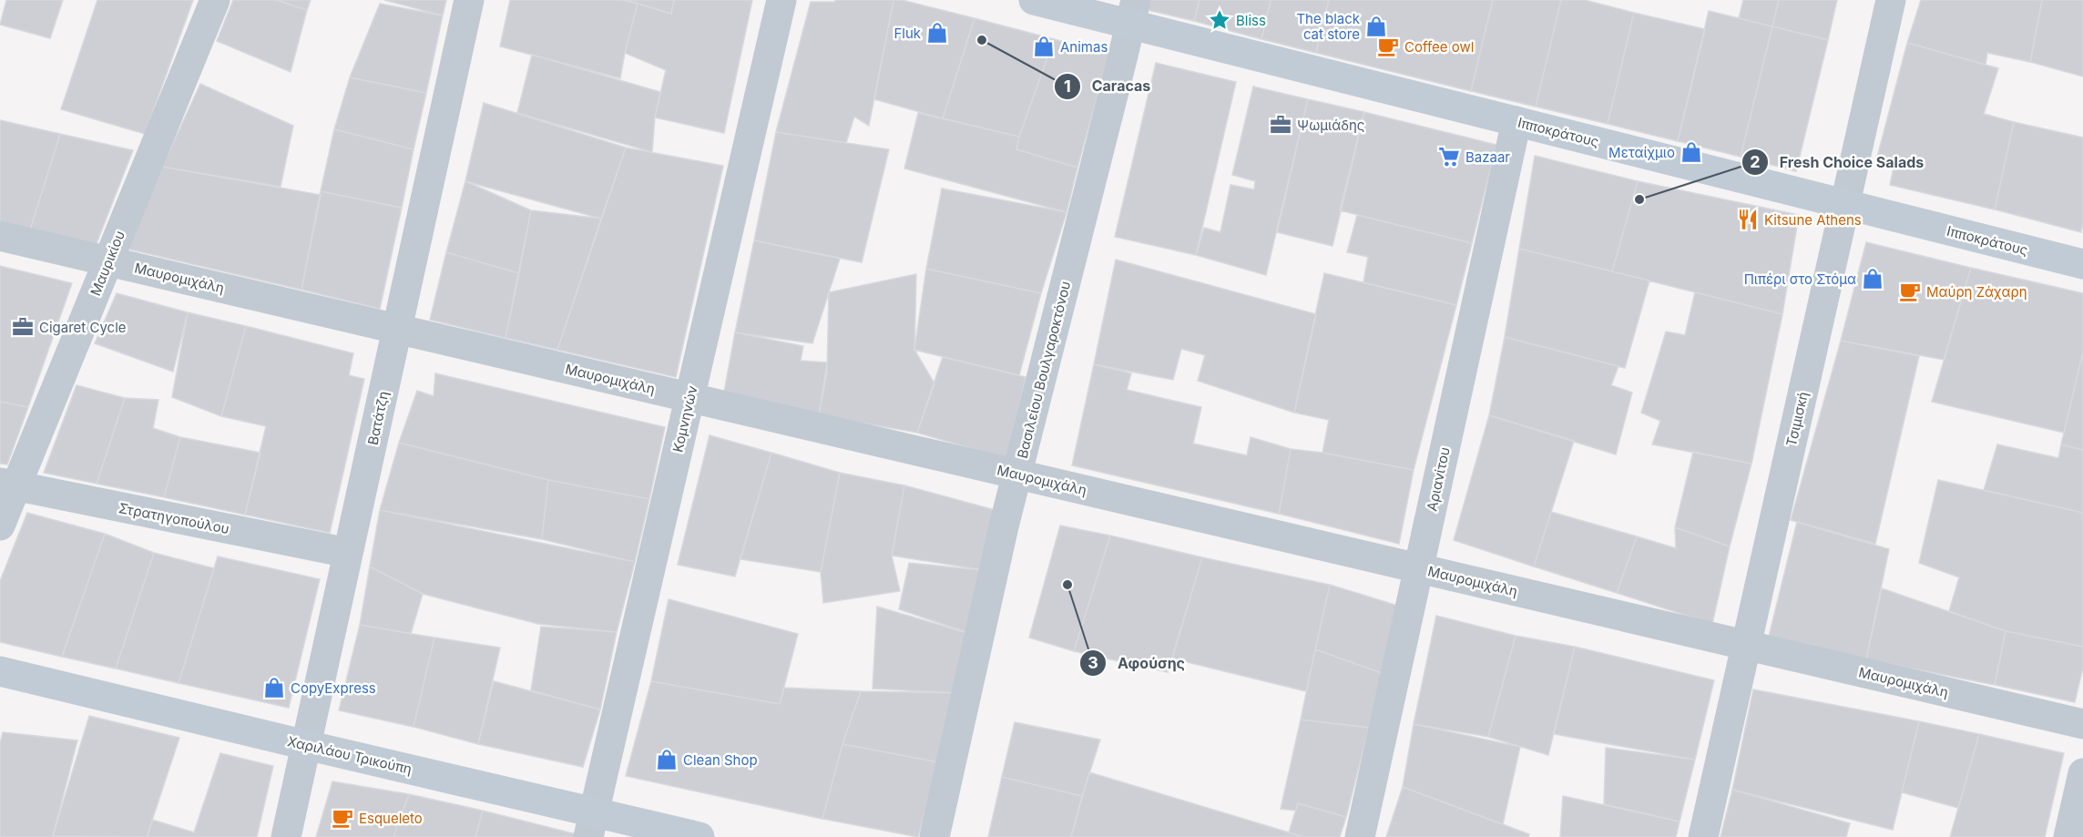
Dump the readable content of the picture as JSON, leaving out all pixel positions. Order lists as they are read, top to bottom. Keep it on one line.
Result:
{"streets":{"street":["Ιπποκράτους","Μαυρικίου","Μαυρομιχάλη","Βασιλείου Βουλγαροκτόνου","Βατάτζη","Κομνηνών","Τσιμισκή","Αριανίτου","Στρατηγοπούλου","Χαριλάου Τρικούπη"]},"crossings":[["Ιπποκράτους","Βασιλείου Βουλγαροκτόνου"],["Ιπποκράτους","Τσιμισκή"],["Ιπποκράτους","Αριανίτου"],["Μαυρικίου","Μαυρομιχάλη"],["Μαυρικίου","Στρατηγοπούλου"],["Μαυρομιχάλη","Βασιλείου Βουλγαροκτόνου"],["Μαυρομιχάλη","Βατάτζη"],["Μαυρομιχάλη","Κομνηνών"],["Μαυρομιχάλη","Τσιμισκή"],["Μαυρομιχάλη","Αριανίτου"],["Βατάτζη","Στρατηγοπούλου"],["Βατάτζη","Χαριλάου Τρικούπη"],["Κομνηνών","Χαριλάου Τρικούπη"]],"places":{"place":["Bliss"],"shop":["The black cat store","Fluk","Animas","Μεταίχμιο","Πιπέρι στο Στόμα","CopyExpress","Clean Shop"],"other":["Caracas","Fresh Choice Salads","Αφούσης"],"cafe":["Coffee owl","Μαύρη Ζάχαρη","Esqueleto"],"office":["Ψωμιάδης","Cigaret Cycle"],"supermarket":["Bazaar"],"restaurant":["Kitsune Athens"]}}
